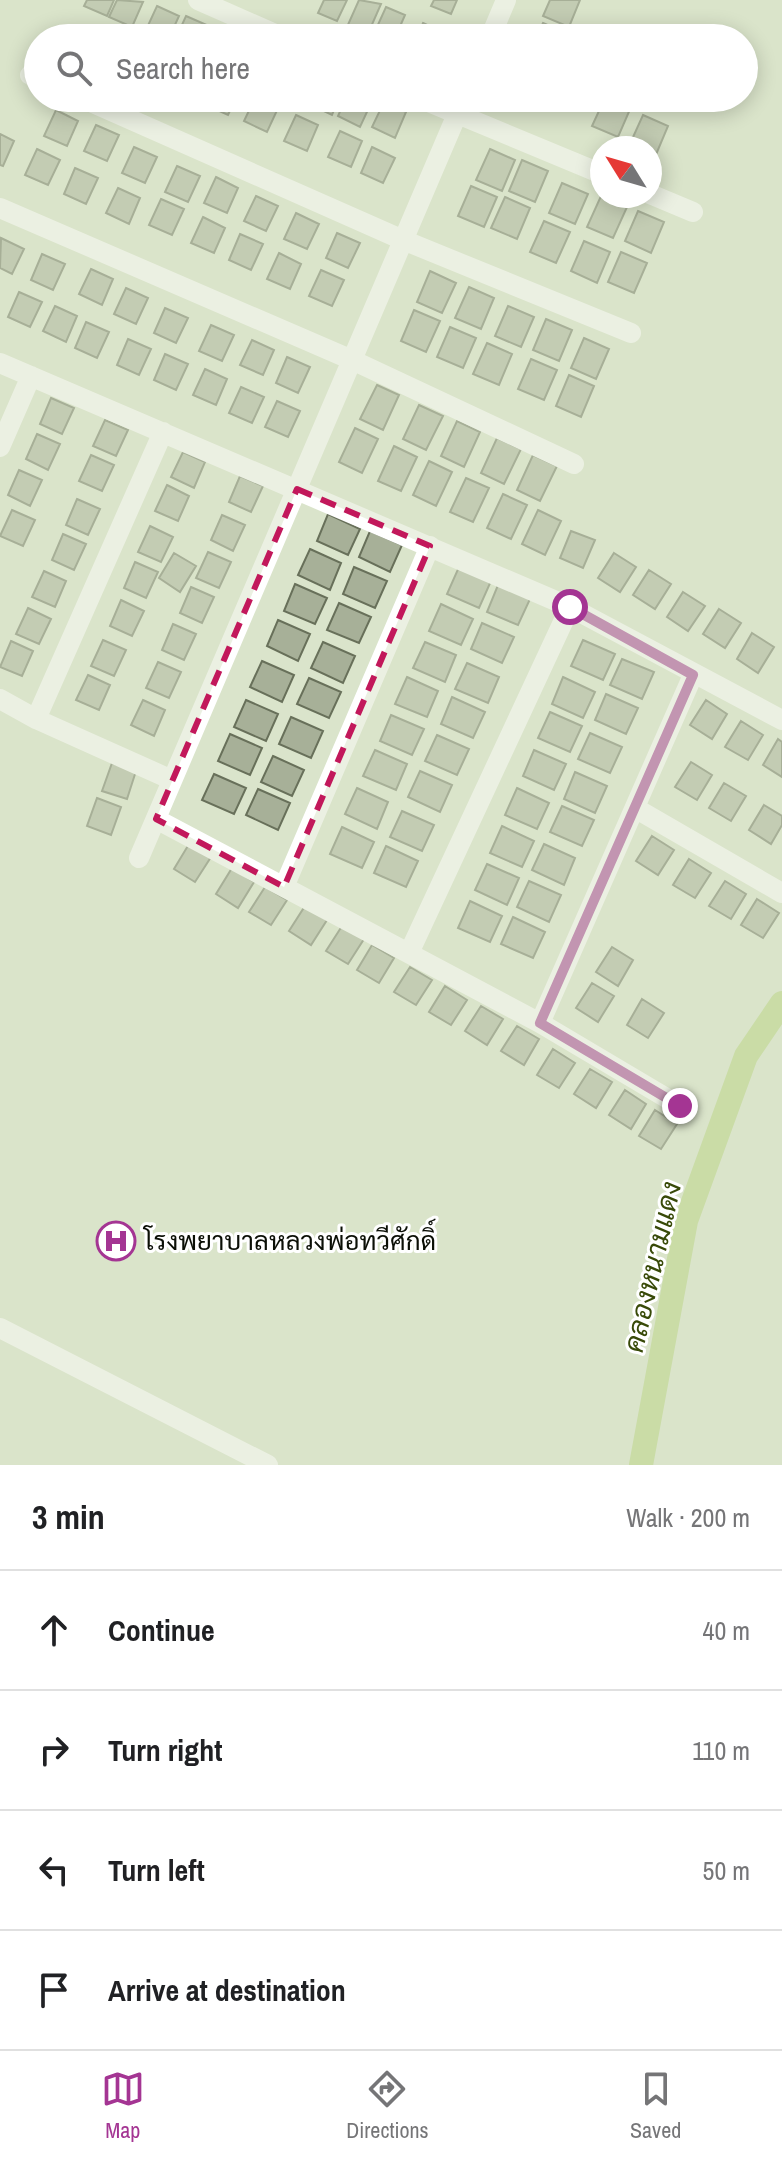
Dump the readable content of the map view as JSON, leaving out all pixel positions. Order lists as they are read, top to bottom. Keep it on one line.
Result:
{"water":["คลองหนามแดง"],"places":{"hospital":["โรงพยาบาลหลวงพ่อทวีศักดิ์"]},"north":"top left","page":{"search":"Search here","heading":["3 min","Walk · 200 m"],"list":[["Continue","40 m"],["Turn right","110 m"],["Turn left","50 m"],"Arrive at destination"],"nav":["Map","Directions","Saved"]}}
